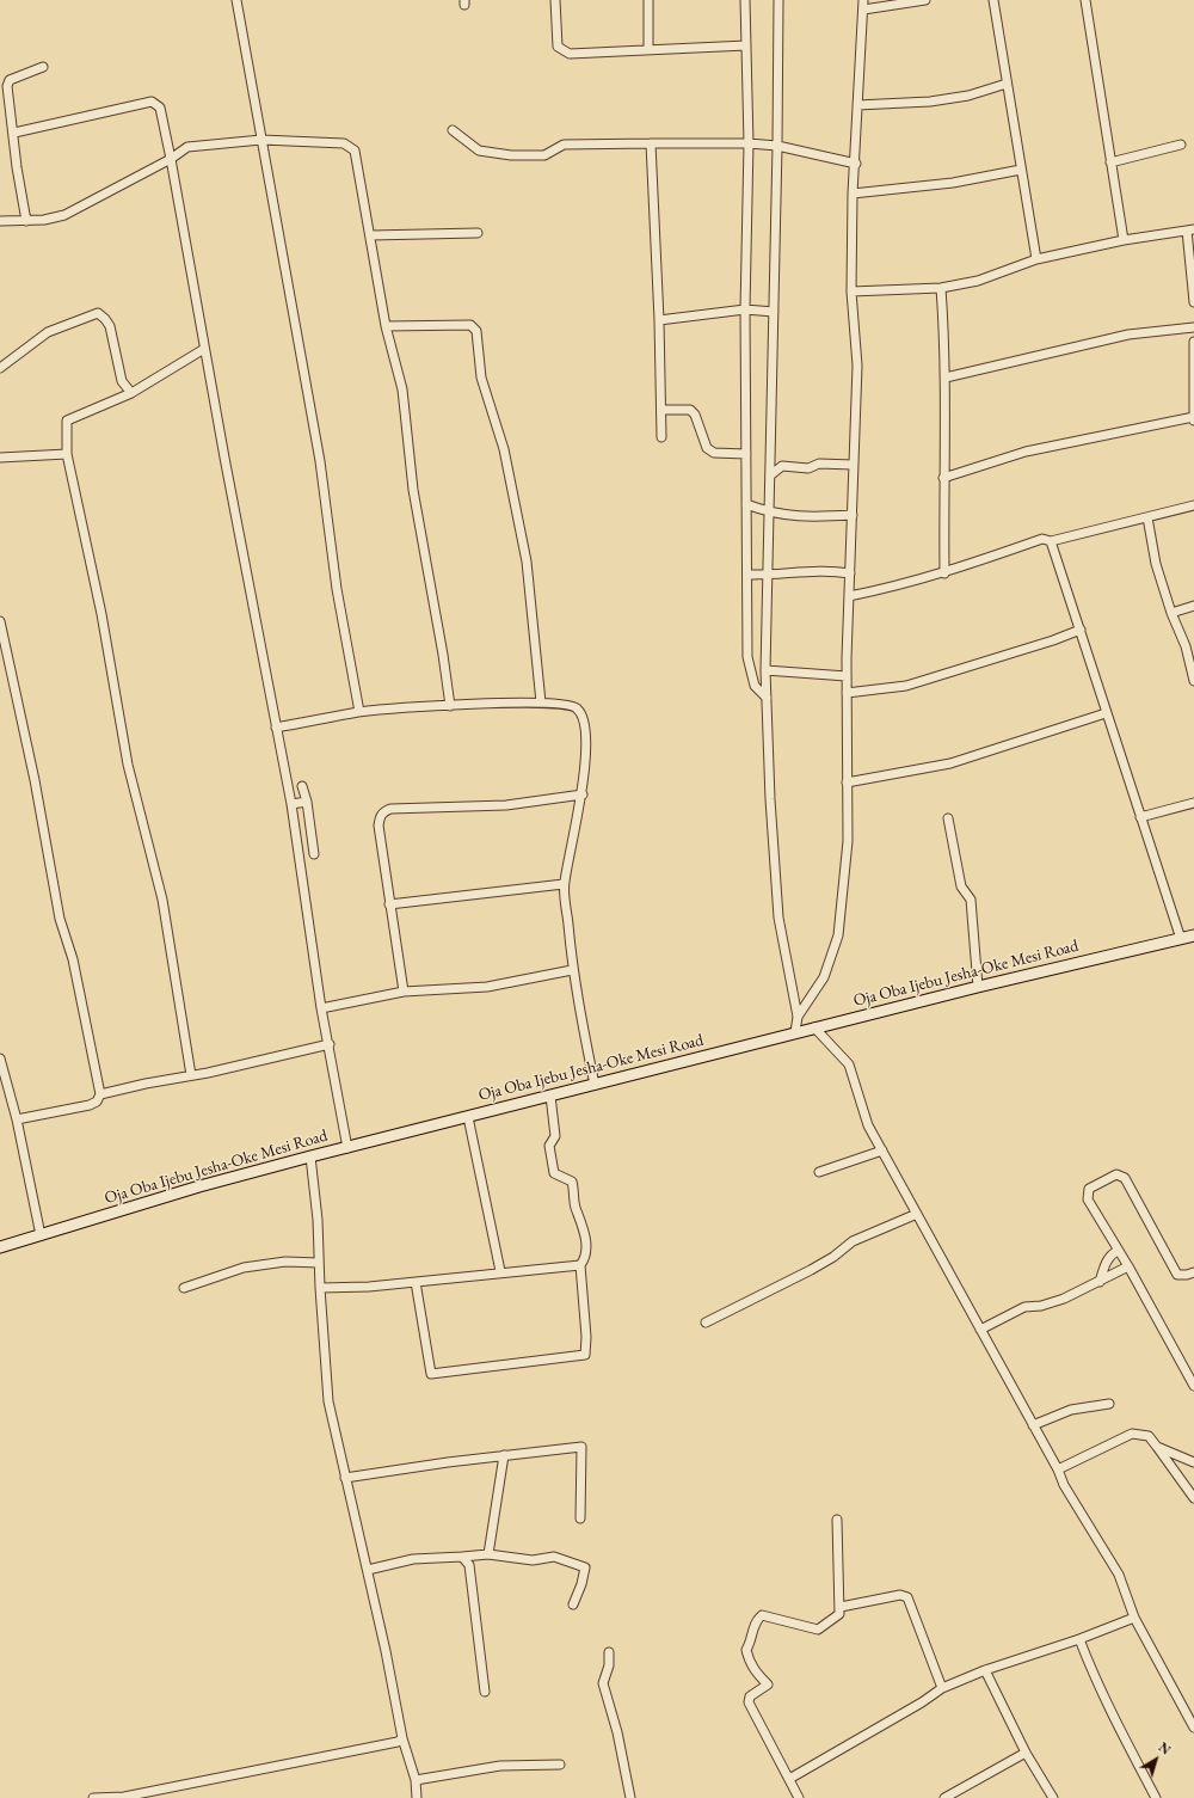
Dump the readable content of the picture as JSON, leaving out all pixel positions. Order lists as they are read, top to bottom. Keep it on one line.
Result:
{"streets":{"main road":["Oja Oba Ijebu Jesha-Oke Mesi Road"]},"north":"top right"}
